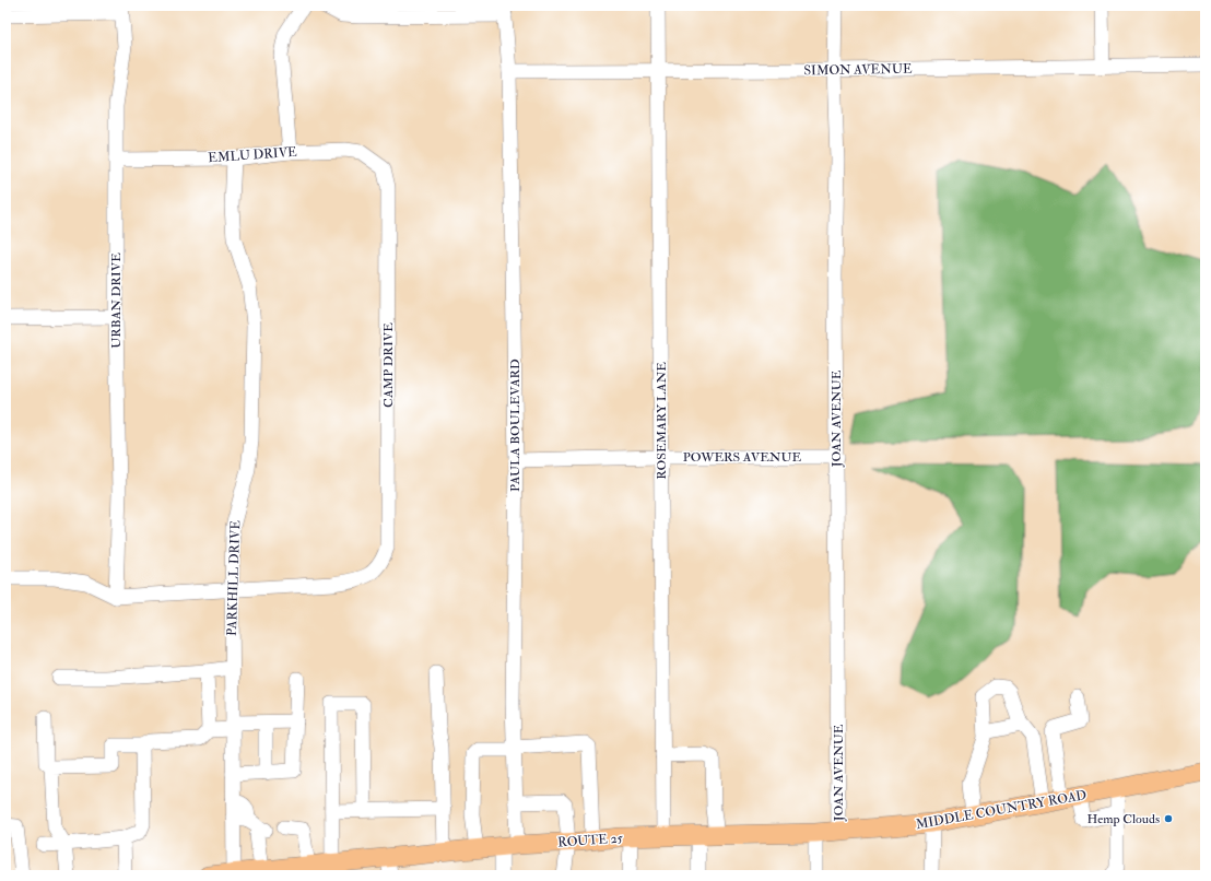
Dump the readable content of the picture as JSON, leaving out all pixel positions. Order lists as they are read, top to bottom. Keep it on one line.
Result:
{"streets":{"main road":["MIDDLE COUNTRY ROAD","ROUTE 25"],"street":["SIMON AVENUE","EMLU DRIVE","URBAN DRIVE","CAMP DRIVE","JOAN AVENUE","ROSEMARY LANE","PAULA BOULEVARD","POWERS AVENUE","PARKHILL DRIVE"]},"crossings":[["SIMON AVENUE","JOAN AVENUE"],["SIMON AVENUE","ROSEMARY LANE"],["SIMON AVENUE","PAULA BOULEVARD"],["EMLU DRIVE","URBAN DRIVE"],["EMLU DRIVE","CAMP DRIVE"],["EMLU DRIVE","PARKHILL DRIVE"],["CAMP DRIVE","PARKHILL DRIVE"],["JOAN AVENUE","POWERS AVENUE"],["JOAN AVENUE","MIDDLE COUNTRY ROAD"],["ROSEMARY LANE","POWERS AVENUE"],["ROSEMARY LANE","MIDDLE COUNTRY ROAD"],["ROSEMARY LANE","ROUTE 25"],["PAULA BOULEVARD","POWERS AVENUE"],["PAULA BOULEVARD","ROUTE 25"],["MIDDLE COUNTRY ROAD","ROUTE 25"]],"places":["Hemp Clouds"]}
